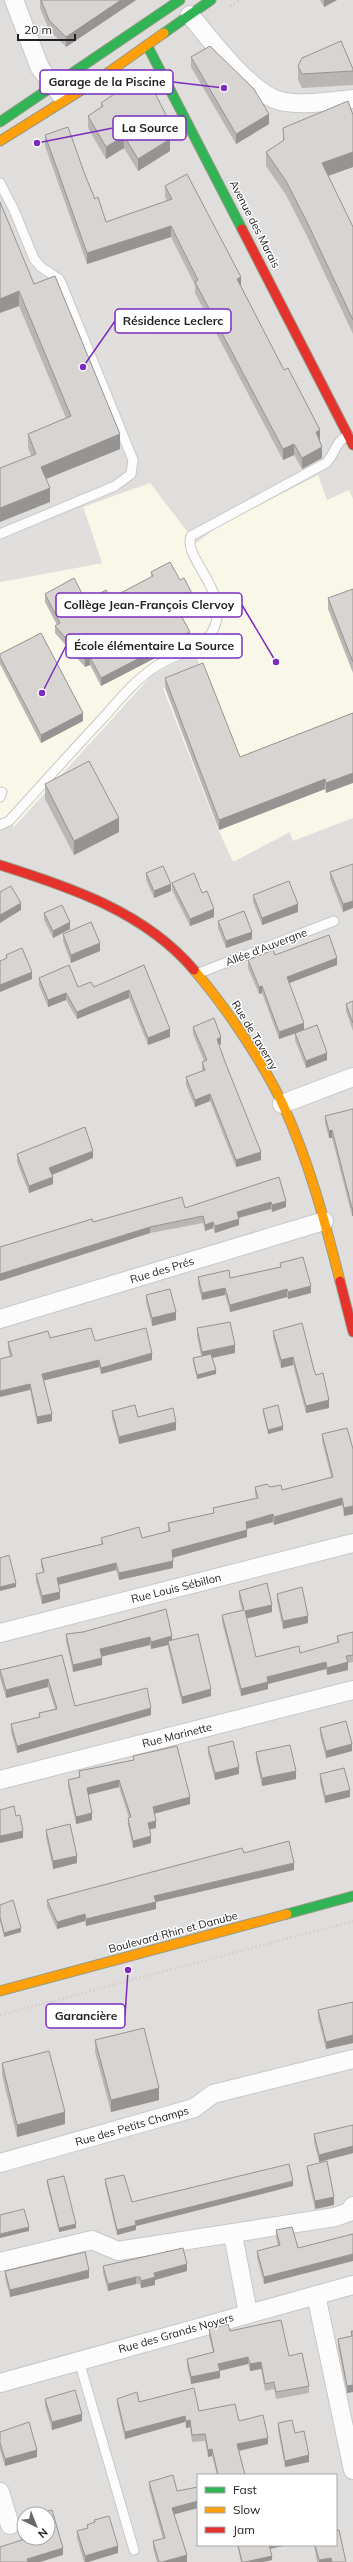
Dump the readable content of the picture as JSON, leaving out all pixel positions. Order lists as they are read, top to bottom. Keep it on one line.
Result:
{"streets":{"street":["Avenue des Marais","Rue de Taverny","Rue des Prés","Rue Louis Sébillon","Rue Marinette","Boulevard Rhin et Danube","Rue des Petits Champs","Rue des Grands Noyers"],"lane":["Allée d'Auvergne"]},"crossings":[["Allée d'Auvergne","Rue de Taverny"],["Rue de Taverny","Rue des Prés"]],"places":["Garage de la Piscine","La Source","Résidence Leclerc","Collège Jean-François Clervoy","École élémentaire La Source","Garancière"],"legend":["Fast","Slow","Jam"],"scale_bar":"20 m","north":"bottom right"}
